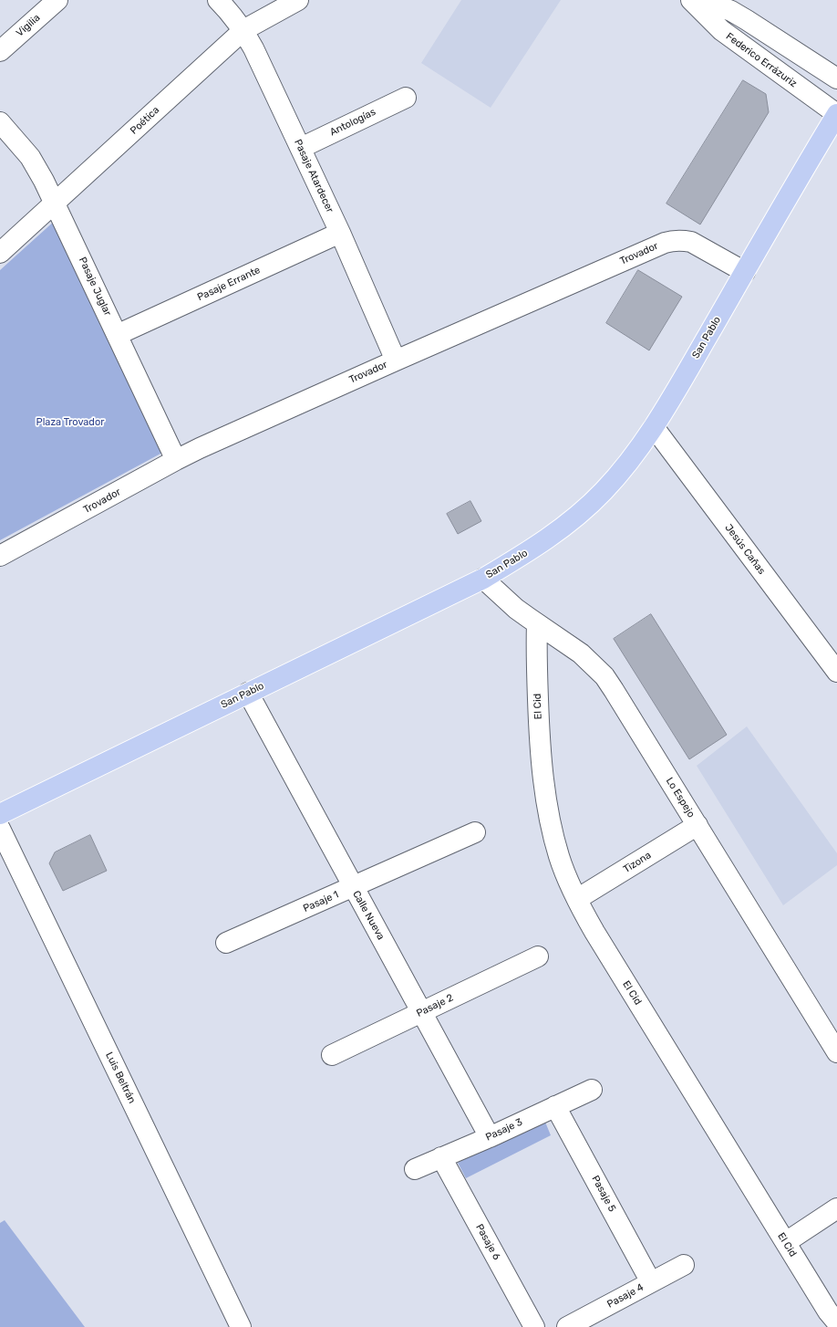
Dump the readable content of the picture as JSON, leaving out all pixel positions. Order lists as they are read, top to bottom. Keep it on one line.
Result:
{"streets":{"main road":["San Pablo"],"street":["Vigilia","Federico Errázuriz","Poética","Antologías","Pasaje Atardecer","Trovador","Pasaje Errante","Pasaje Juglar","Jesús Cañas","El Cid","Lo Espejo","Tizona","Pasaje 1","Calle Nueva","Pasaje 2","Luis Beltrán","Pasaje 3","Pasaje 5","Pasaje 6","Pasaje 4"]},"crossings":[["Federico Errázuriz","San Pablo"],["Poética","Pasaje Atardecer"],["Poética","Pasaje Juglar"],["Antologías","Pasaje Atardecer"],["Pasaje Atardecer","Trovador"],["Pasaje Atardecer","Pasaje Errante"],["Trovador","Pasaje Juglar"],["Trovador","San Pablo"],["Pasaje Errante","Pasaje Juglar"],["San Pablo","Jesús Cañas"],["San Pablo","Lo Espejo"],["San Pablo","Calle Nueva"],["El Cid","Lo Espejo"],["El Cid","Tizona"],["Lo Espejo","Tizona"],["Pasaje 1","Calle Nueva"],["Calle Nueva","Pasaje 2"],["Calle Nueva","Pasaje 3"],["Pasaje 3","Pasaje 5"],["Pasaje 3","Pasaje 6"],["Pasaje 5","Pasaje 4"]],"parks":["Plaza Trovador"]}
